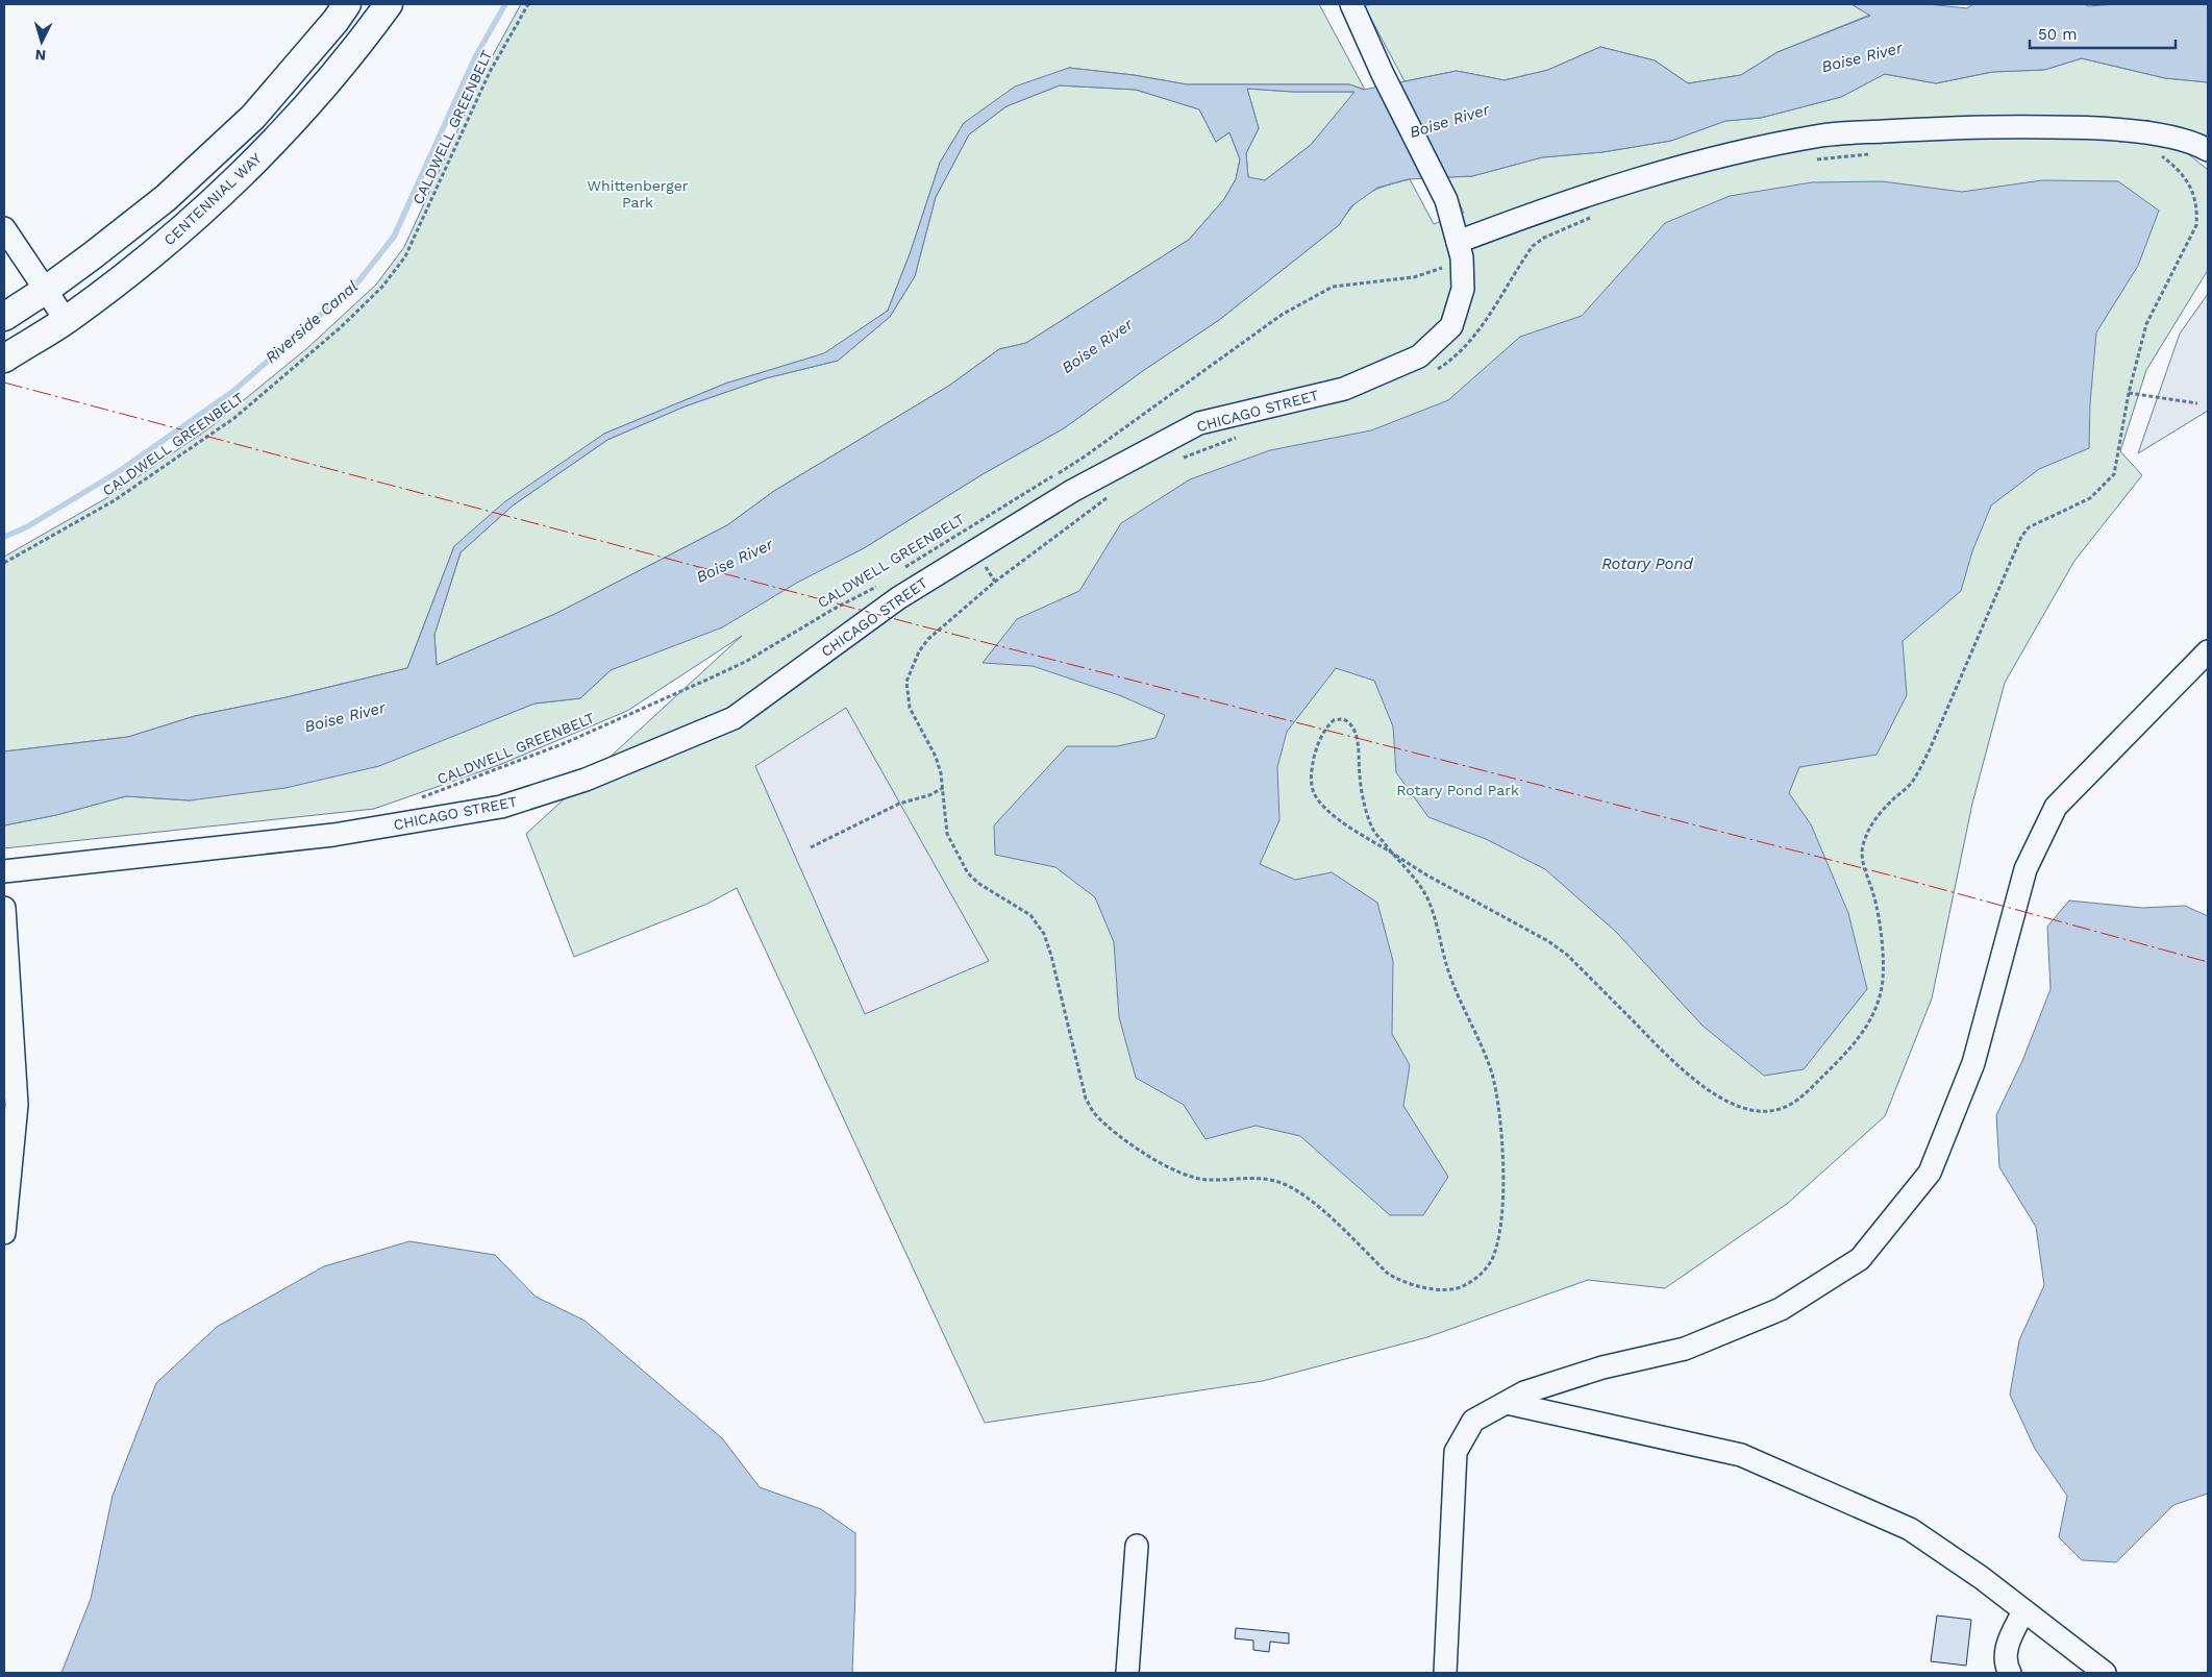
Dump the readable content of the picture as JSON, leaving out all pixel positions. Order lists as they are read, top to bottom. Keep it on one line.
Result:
{"streets":{"main road":["CENTENNIAL WAY"],"street":["CHICAGO STREET"],"path":["CALDWELL GREENBELT"]},"crossings":[["CALDWELL GREENBELT","CHICAGO STREET"]],"water":["Boise River","Riverside Canal","Rotary Pond"],"parks":["Whittenberger Park","Rotary Pond Park"],"scale_bar":"50 m","north":"bottom"}
